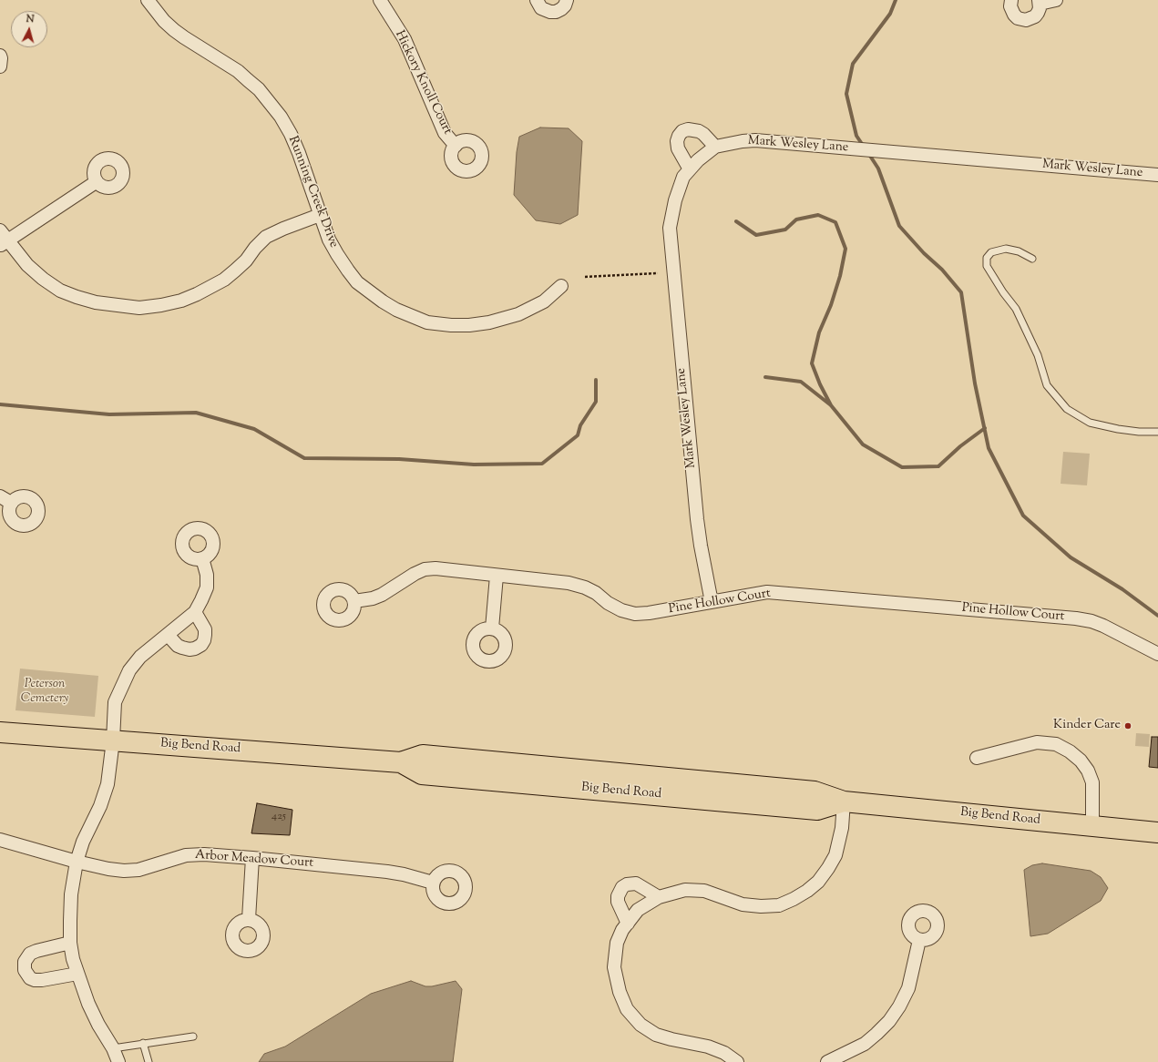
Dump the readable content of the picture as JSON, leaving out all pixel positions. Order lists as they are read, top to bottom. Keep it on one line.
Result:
{"streets":{"main road":["Big Bend Road"],"street":["Hickory Knoll Court","Mark Wesley Lane","Running Creek Drive","Pine Hollow Court","Arbor Meadow Court"]},"crossings":[["Mark Wesley Lane","Pine Hollow Court"]],"parks":["Peterson Cemetery"],"places":["Kinder Care"],"house_numbers":["425"],"north":"top"}
